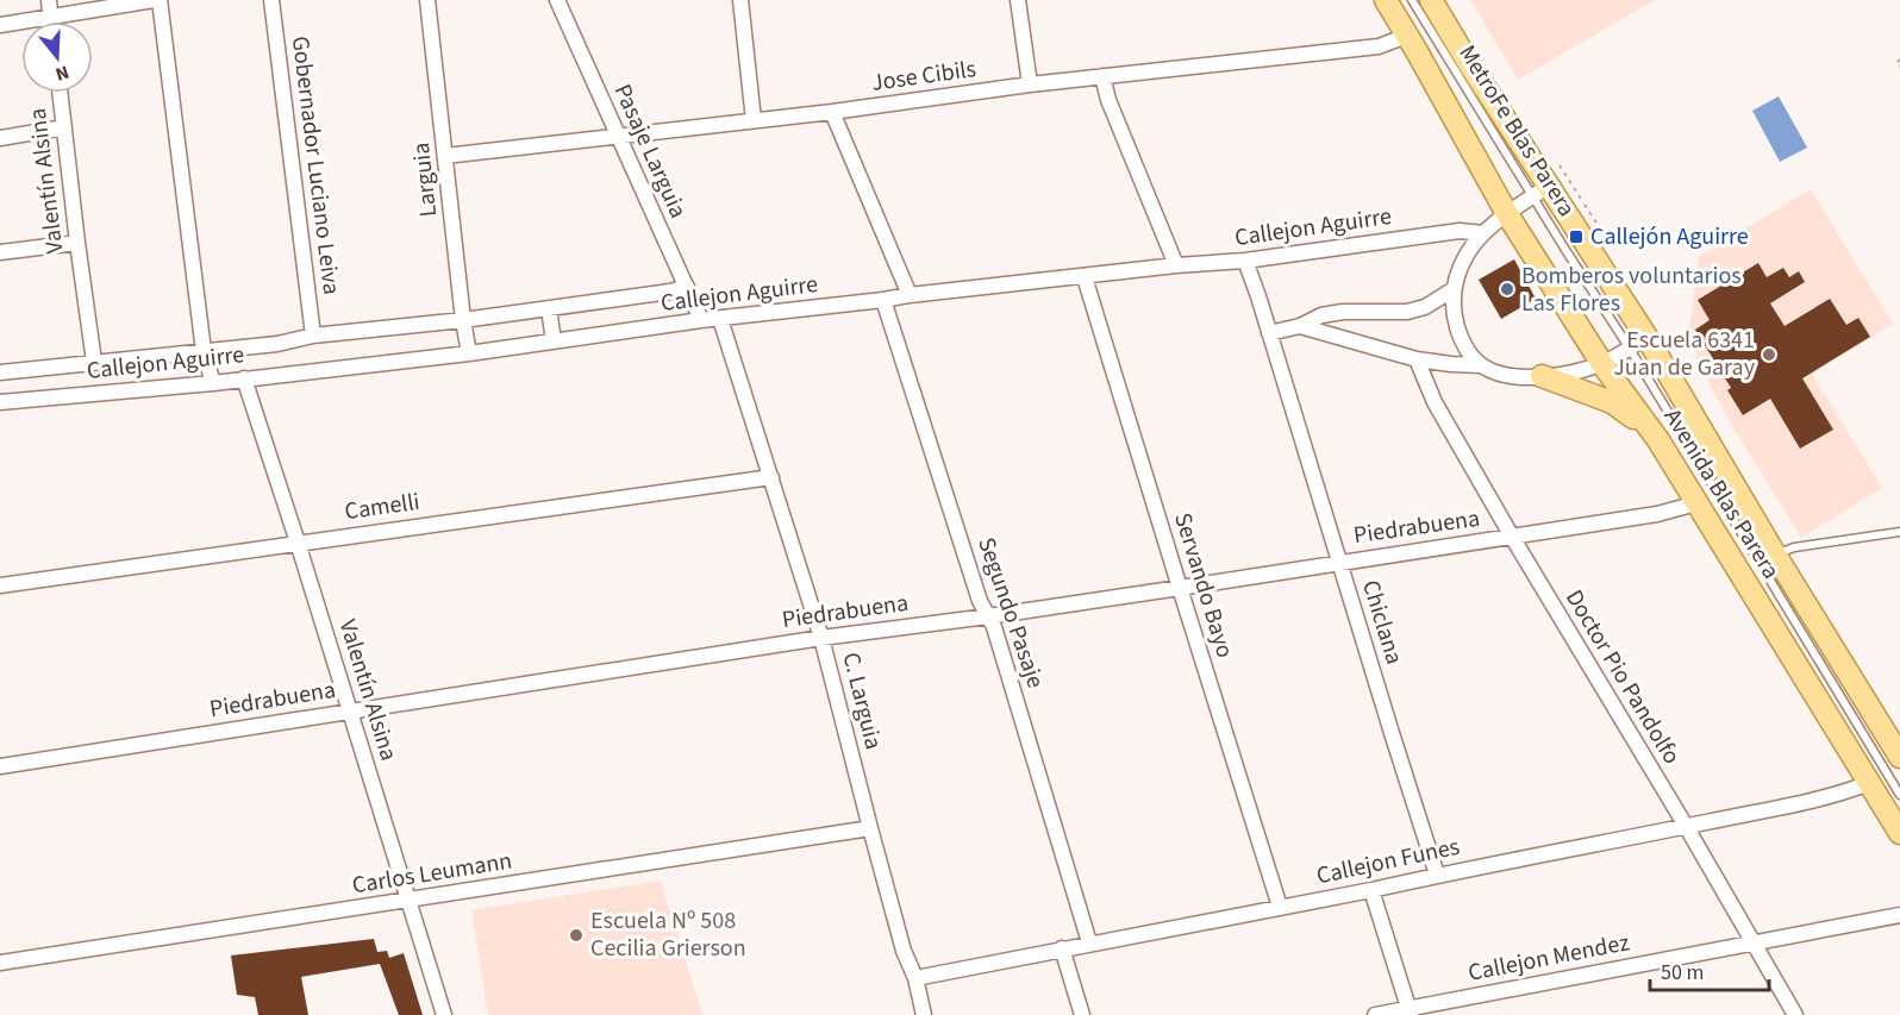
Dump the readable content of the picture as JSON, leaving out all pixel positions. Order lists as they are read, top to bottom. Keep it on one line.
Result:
{"streets":{"main road":["Avenida Blas Parera"],"street":["Jose Cibils","Pasaje Larguia","Gobernador Luciano Leiva","Larguia","Valentín Alsina","Callejon Aguirre","Camelli","Piedrabuena","Servando Bayo","Segundo Pasaje","Chiclana","Doctor Pio Pandolfo","C. Larguia","Callejon Funes","Carlos Leumann","Callejon Mendez"],"lane":["MetroFe Blas Parera"]},"crossings":[["Jose Cibils","Pasaje Larguia"],["Jose Cibils","Larguia"],["Jose Cibils","Avenida Blas Parera"],["MetroFe Blas Parera","Avenida Blas Parera"],["Pasaje Larguia","Callejon Aguirre"],["Gobernador Luciano Leiva","Callejon Aguirre"],["Larguia","Callejon Aguirre"],["Valentín Alsina","Callejon Aguirre"],["Valentín Alsina","Camelli"],["Valentín Alsina","Piedrabuena"],["Valentín Alsina","Carlos Leumann"],["Callejon Aguirre","Servando Bayo"],["Callejon Aguirre","Segundo Pasaje"],["Callejon Aguirre","Chiclana"],["Callejon Aguirre","C. Larguia"],["Avenida Blas Parera","Piedrabuena"],["Avenida Blas Parera","Callejon Funes"],["Camelli","C. Larguia"],["Piedrabuena","Servando Bayo"],["Piedrabuena","Segundo Pasaje"],["Piedrabuena","Chiclana"],["Piedrabuena","Doctor Pio Pandolfo"],["Piedrabuena","C. Larguia"],["Servando Bayo","Callejon Funes"],["Segundo Pasaje","Callejon Funes"],["Chiclana","Callejon Funes"],["Doctor Pio Pandolfo","Callejon Funes"],["Doctor Pio Pandolfo","Callejon Mendez"],["C. Larguia","Callejon Funes"],["C. Larguia","Carlos Leumann"]],"places":{"transit":["Callejón Aguirre"],"other":["Bomberos voluntarios Las Flores","Escuela 6341 Juan de Garay","Escuela Nº 508 Cecilia Grierson"]},"scale_bar":"50 m","north":"bottom"}
